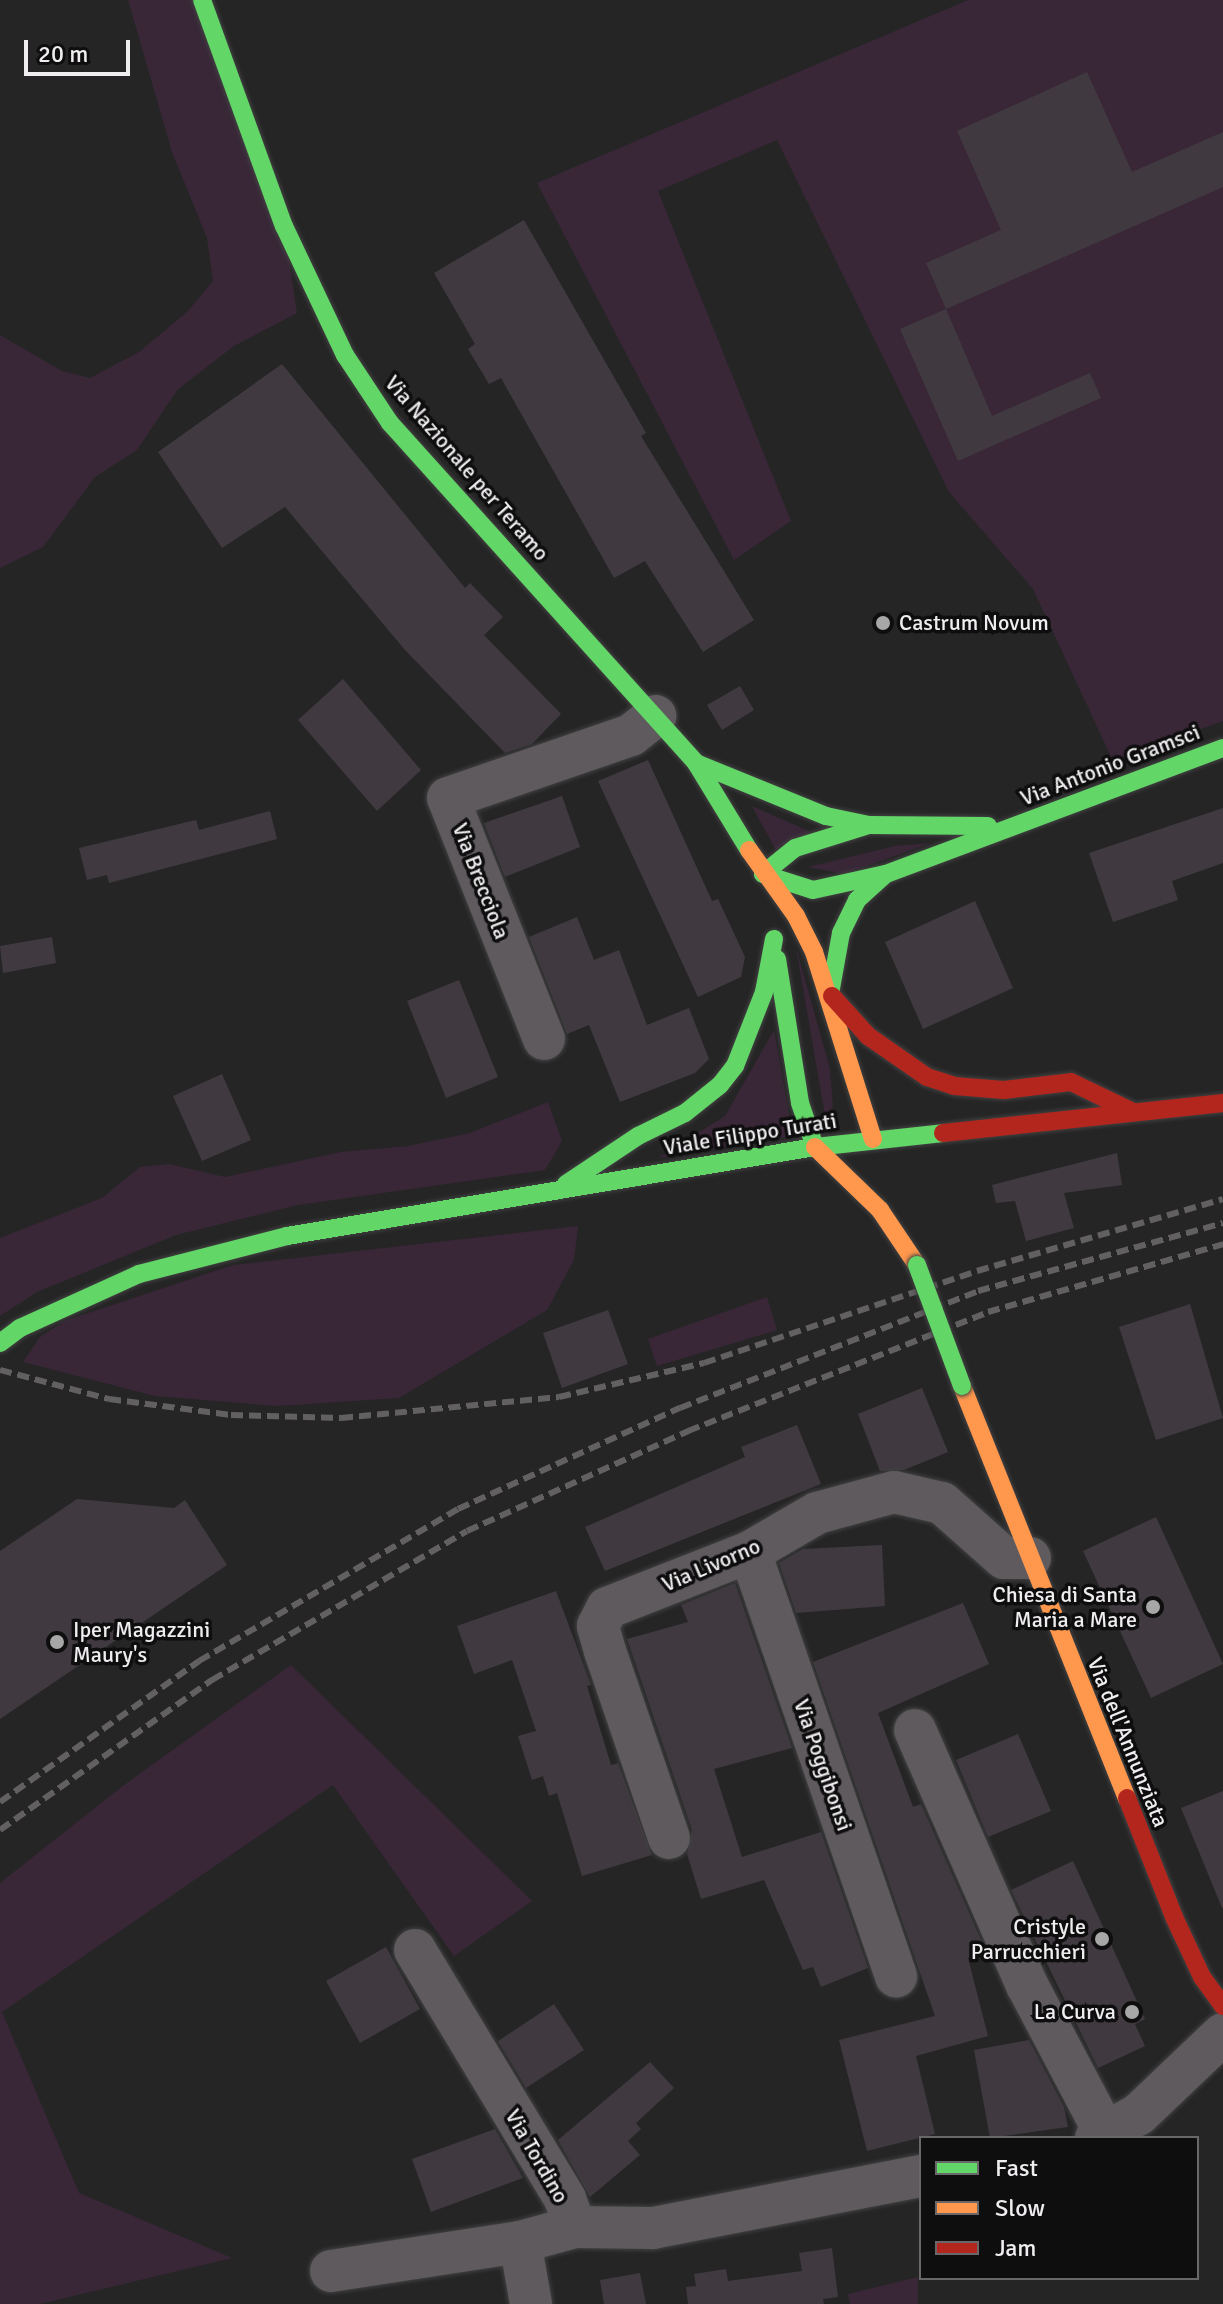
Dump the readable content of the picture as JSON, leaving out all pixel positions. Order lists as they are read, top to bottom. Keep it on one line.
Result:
{"streets":{"main road":["Via Nazionale per Teramo","Via Antonio Gramsci","Viale Filippo Turati","Via dell'Annunziata"],"street":["Via Brecciola","Via Livorno","Via Poggibonsi","Via Tordino"]},"crossings":[["Via Nazionale per Teramo","Via Antonio Gramsci"],["Via Nazionale per Teramo","Via Brecciola"],["Via Nazionale per Teramo","Viale Filippo Turati"],["Via Nazionale per Teramo","Via dell'Annunziata"],["Viale Filippo Turati","Via dell'Annunziata"],["Via Livorno","Via dell'Annunziata"],["Via Livorno","Via Poggibonsi"]],"places":["Castrum Novum","Chiesa di Santa Maria a Mare","Iper Magazzini Maury's","Cristyle Parrucchieri","La Curva"],"legend":["Fast","Slow","Jam"],"scale_bar":"20 m"}
